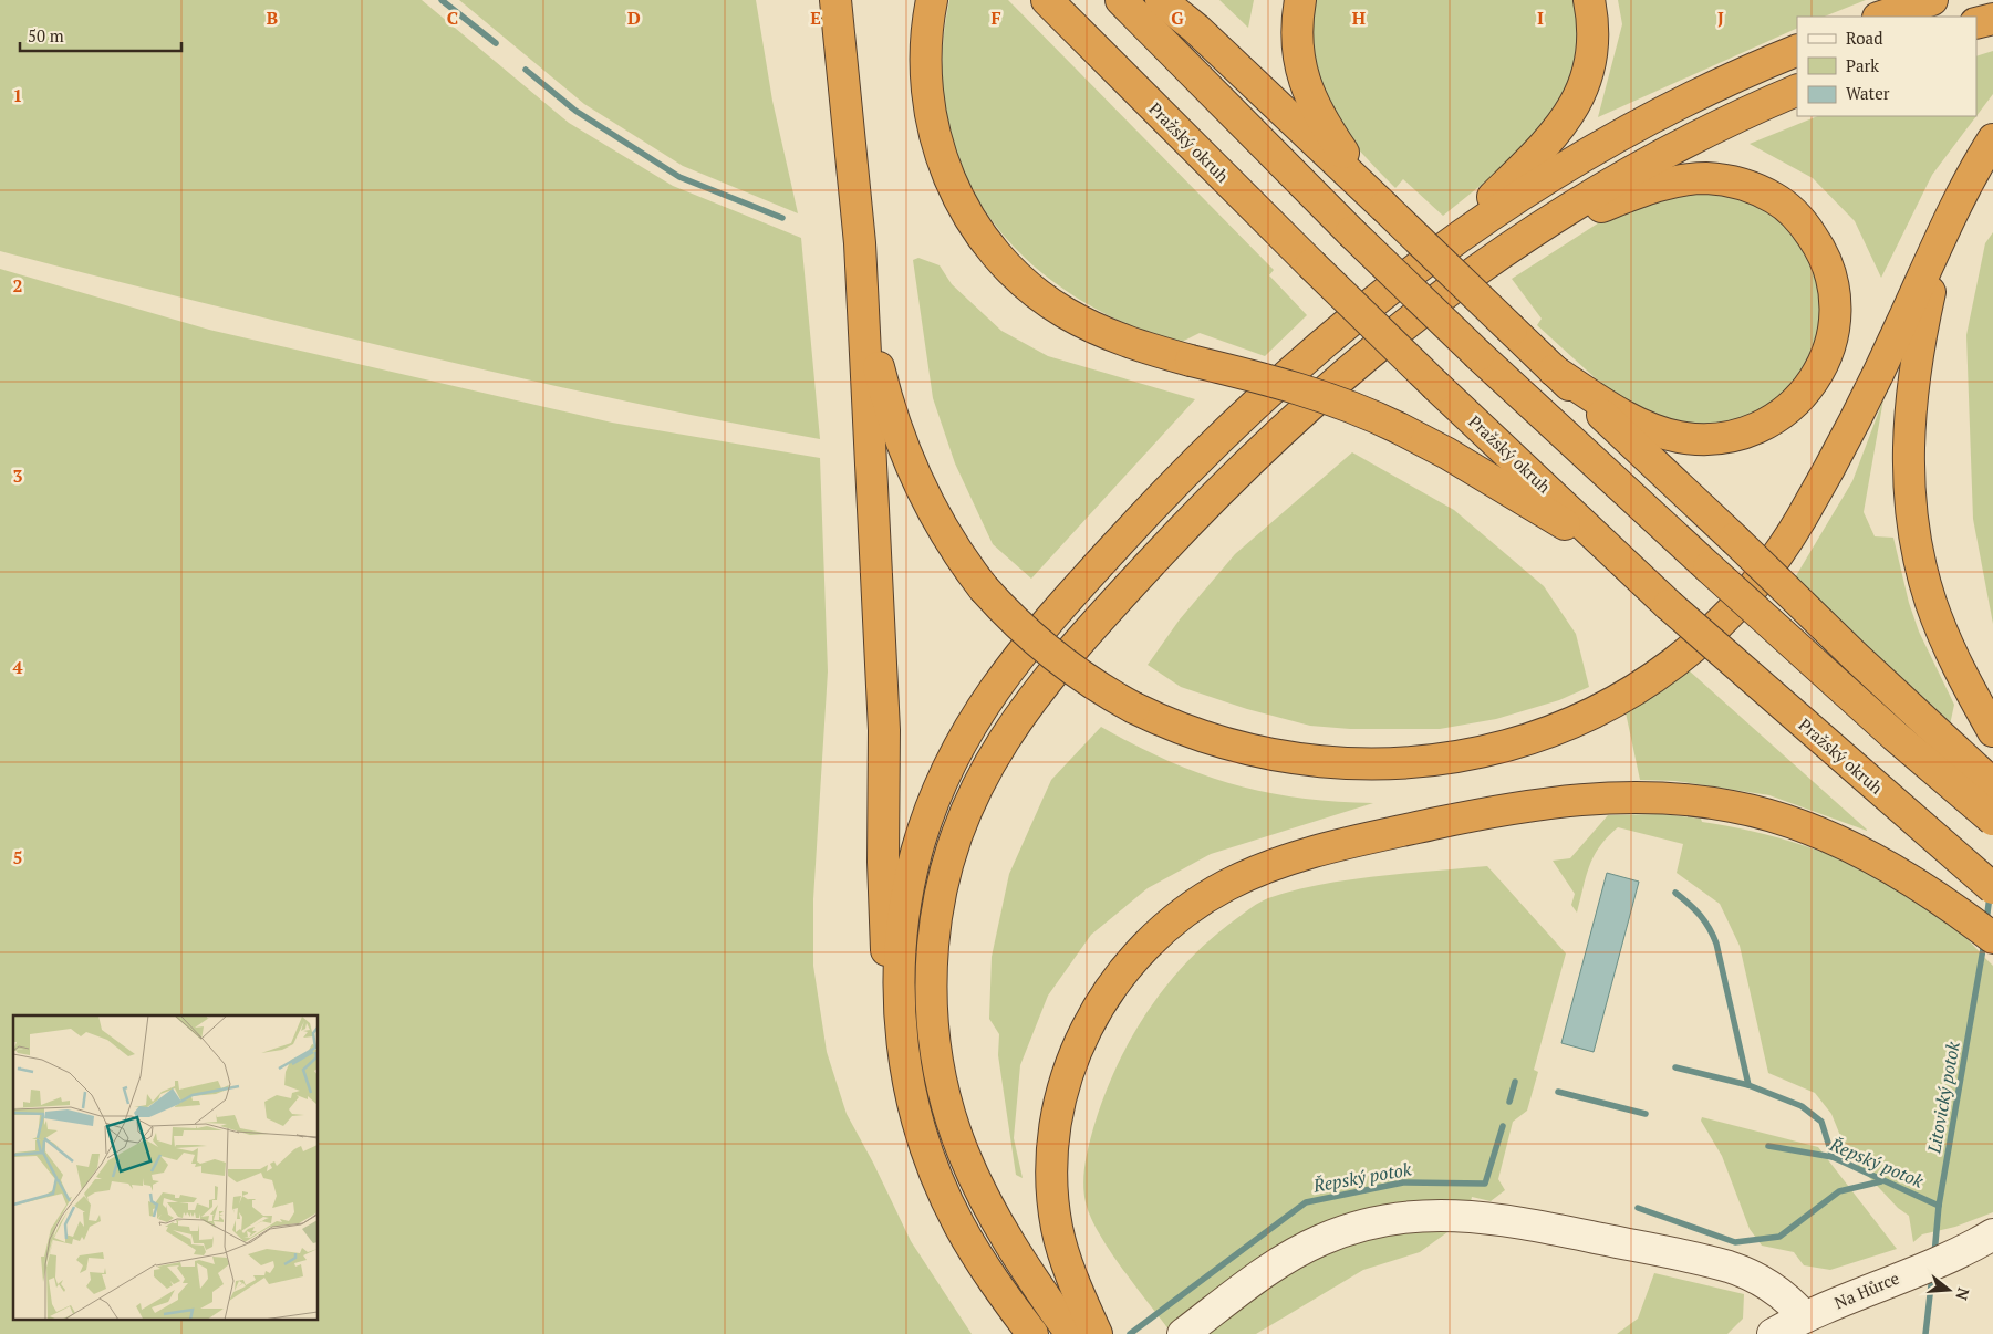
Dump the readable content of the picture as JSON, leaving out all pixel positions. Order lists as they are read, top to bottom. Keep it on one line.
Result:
{"streets":{"highway":["Pražský okruh"],"main road":["Na Hůrce"]},"water":["Litovický potok","Řepský potok"],"legend":["Road","Park","Water"],"scale_bar":"50 m","north":"right","grid":{"columns":["B","C","D","E","F","G","H","I","J"],"rows":["1","2","3","4","5"]}}
